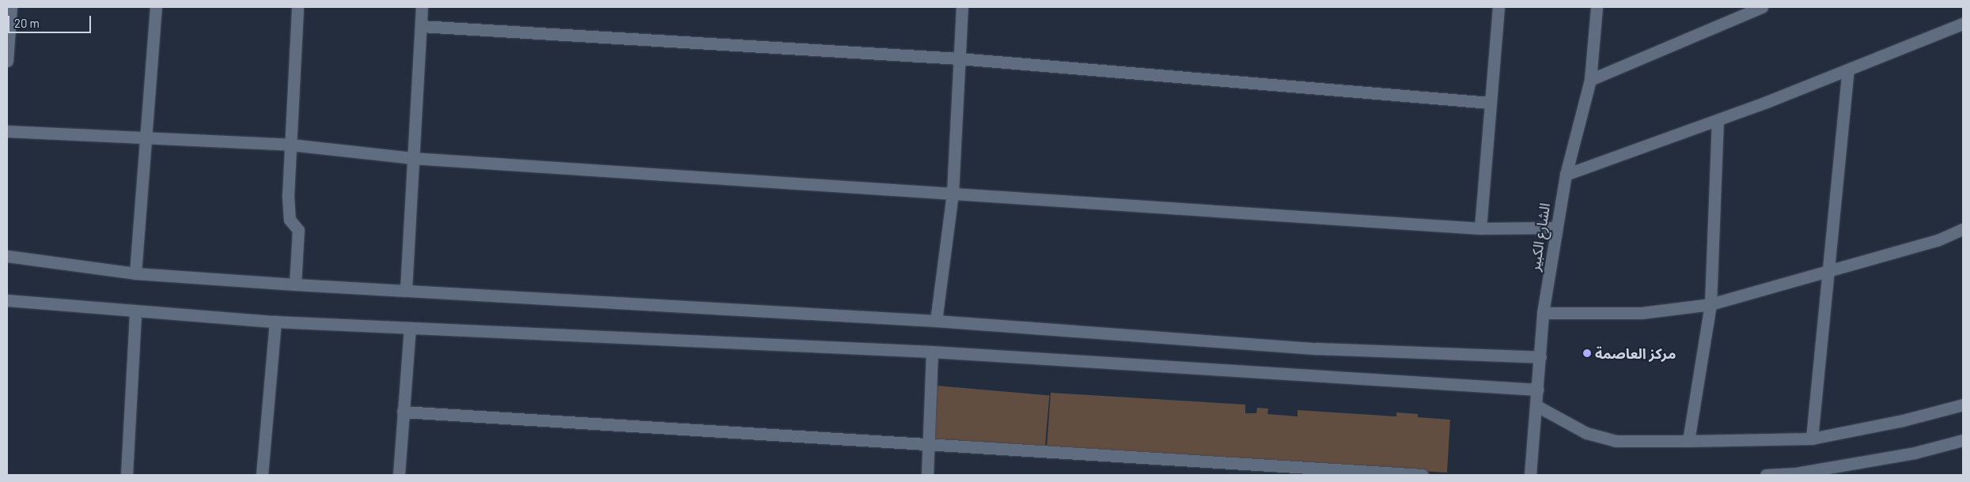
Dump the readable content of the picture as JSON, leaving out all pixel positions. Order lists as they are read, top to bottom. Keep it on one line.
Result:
{"streets":{"street":["الشارع الكبير"]},"places":["مركز العاصمة"],"scale_bar":"20 m"}
